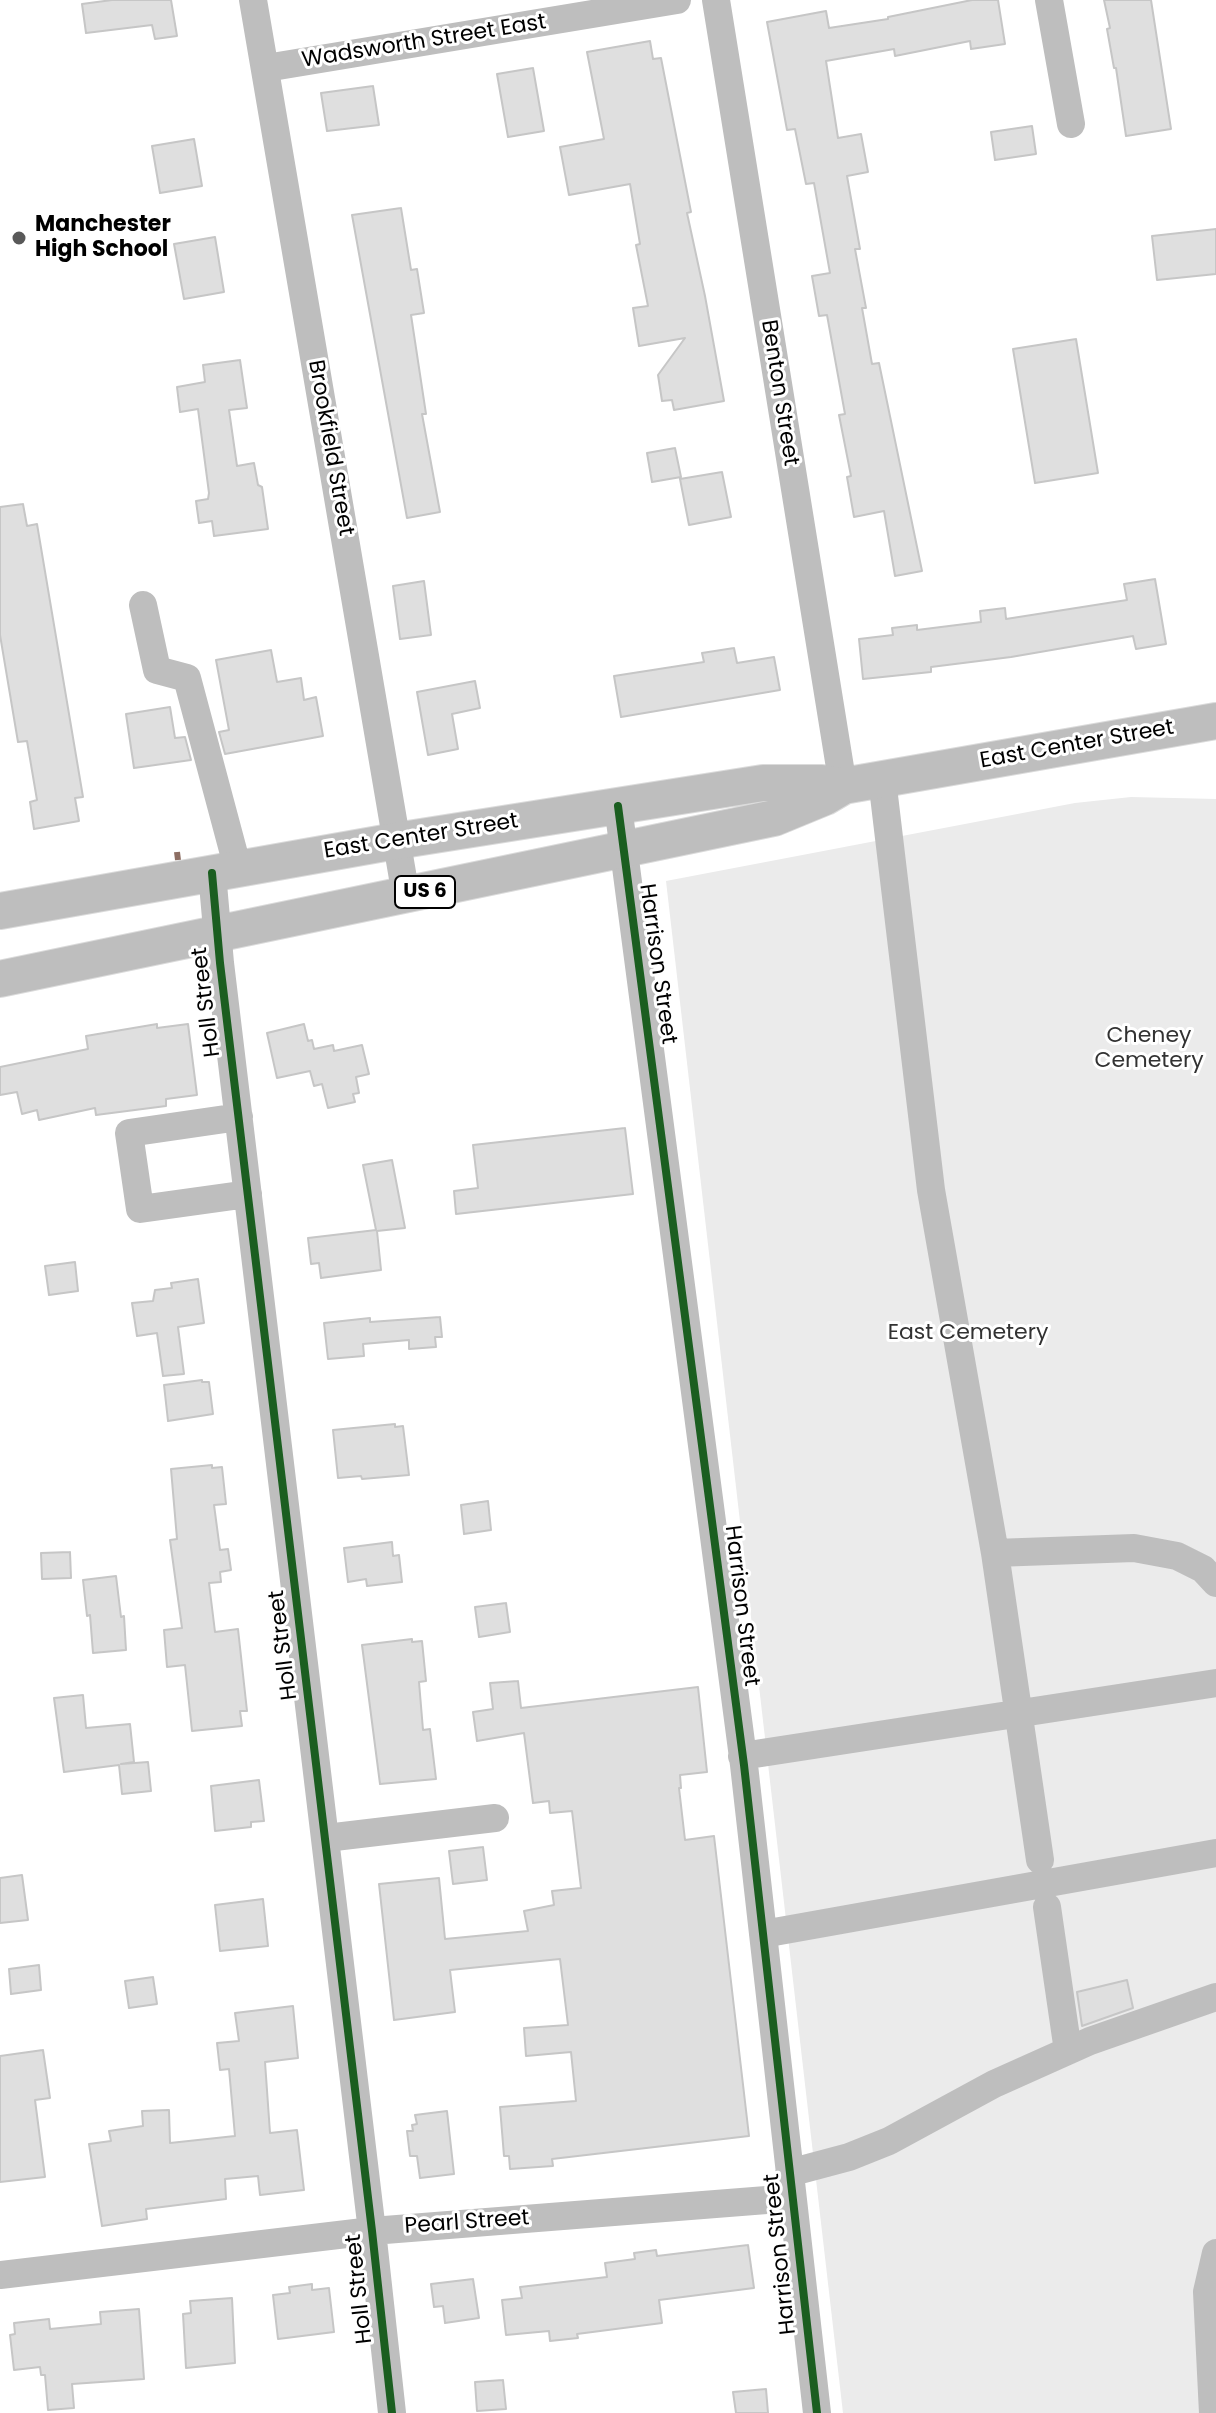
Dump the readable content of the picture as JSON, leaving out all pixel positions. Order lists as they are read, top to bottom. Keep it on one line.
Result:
{"streets":{"main road":["East Center Street","US 6"],"street":["Wadsworth Street East","Benton Street","Brookfield Street","Harrison Street","Holl Street","Pearl Street"]},"crossings":[["Wadsworth Street East","Brookfield Street"],["Benton Street","East Center Street"],["Brookfield Street","East Center Street"],["East Center Street","Harrison Street"],["East Center Street","Holl Street"],["Harrison Street","Pearl Street"],["Holl Street","Pearl Street"]],"parks":["Cheney Cemetery","East Cemetery"],"places":["Manchester High School"]}
